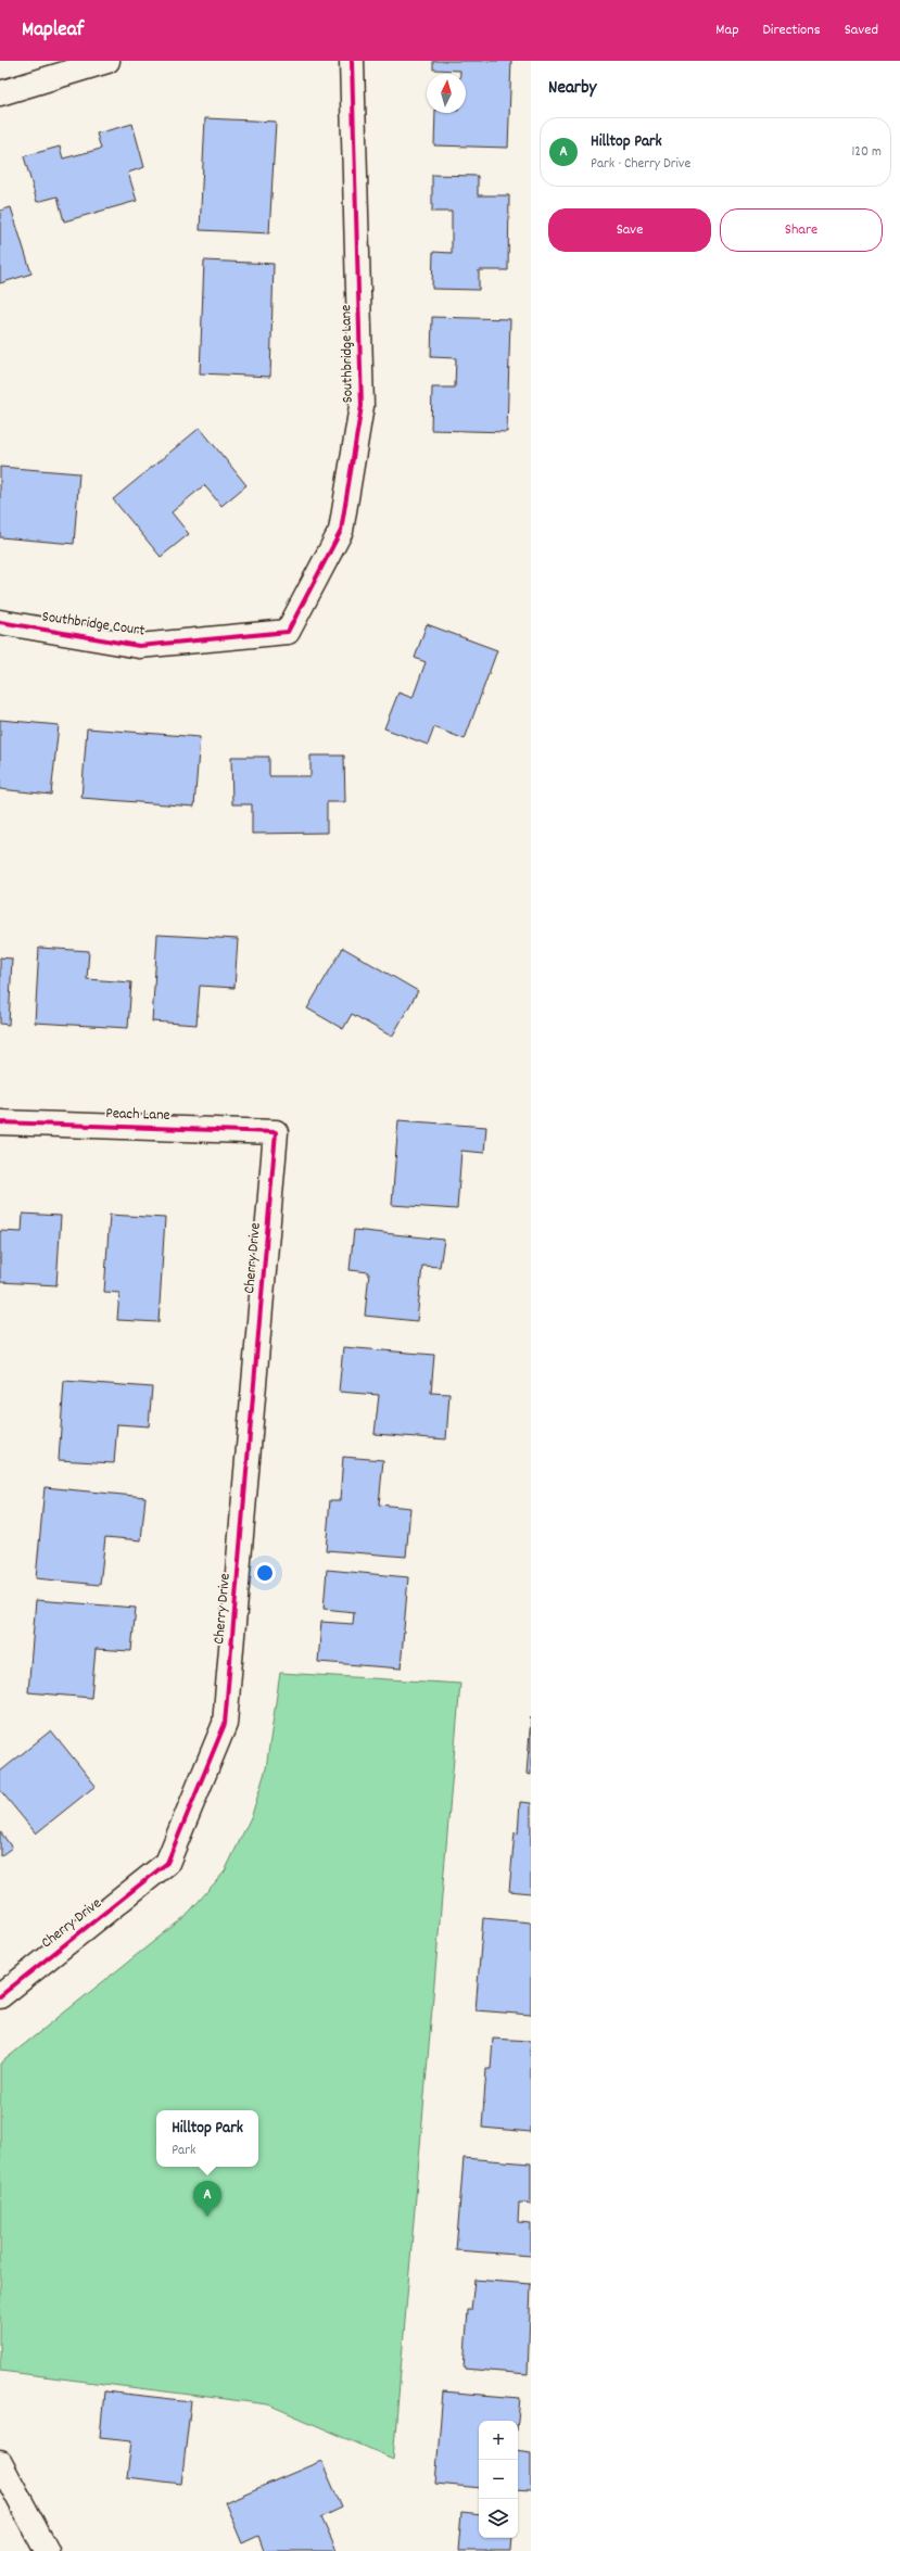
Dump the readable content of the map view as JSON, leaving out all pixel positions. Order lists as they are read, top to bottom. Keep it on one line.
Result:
{"streets":{"street":["Southbridge Lane","Southbridge Court","Peach Lane","Cherry Drive"]},"crossings":[["Southbridge Lane","Southbridge Court"],["Peach Lane","Cherry Drive"]],"north":"top","page":{"header":"Mapleaf","nav":["Map","Directions","Saved"],"heading":"Nearby","list":[{"mark":"A","name":"Hilltop Park","note":"Park · Cherry Drive","value":"120 m"}],"buttons":["Save","Share"],"popup":["Hilltop Park","Park"],"pins":"A","map_buttons":["+","−"]}}
